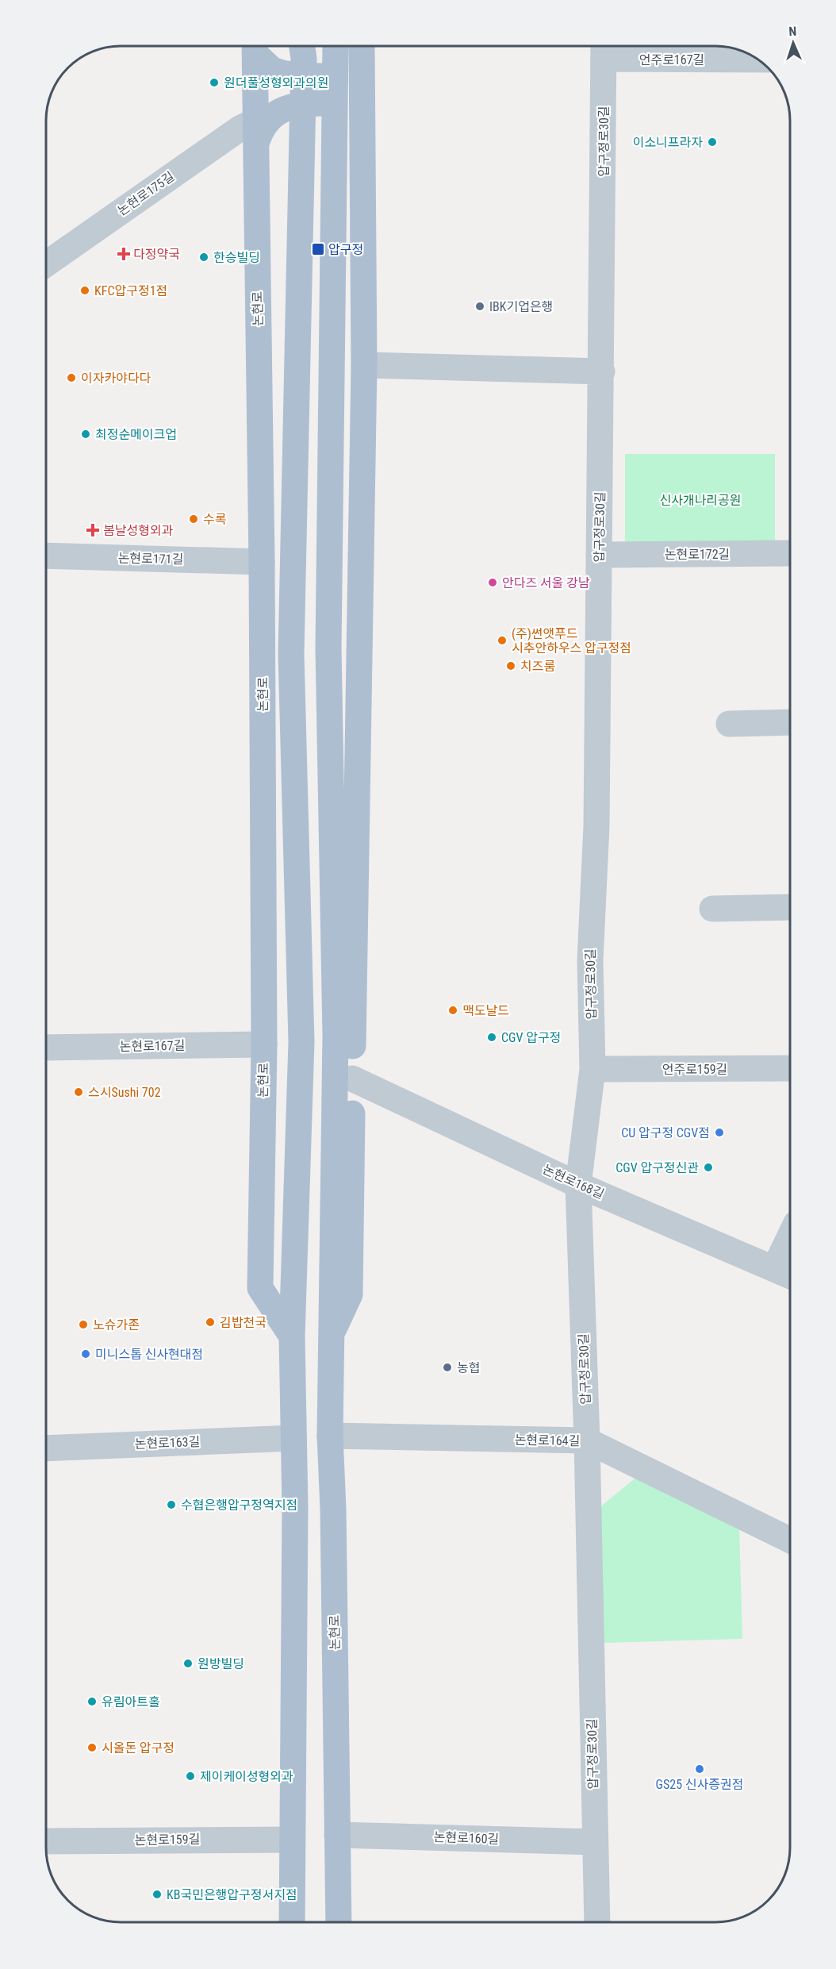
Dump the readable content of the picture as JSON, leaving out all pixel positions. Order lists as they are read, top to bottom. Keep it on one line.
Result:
{"streets":{"main road":["논현로"],"street":["언주로167길","압구정로30길","논현로175길","논현로172길","논현로171길","논현로167길","언주로159길","논현로168길","논현로164길","논현로163길","논현로160길","논현로159길"]},"crossings":[["언주로167길","압구정로30길"],["압구정로30길","논현로172길"],["압구정로30길","언주로159길"],["압구정로30길","논현로168길"],["압구정로30길","논현로164길"],["압구정로30길","논현로160길"],["논현로175길","논현로"],["논현로","논현로171길"],["논현로","논현로167길"],["논현로","논현로168길"],["논현로","논현로164길"],["논현로","논현로160길"]],"parks":["신사개나리공원"],"places":{"other":["원더풀성형외과의원","이소니프라자","한승빌딩","KFC압구정1점","IBK기업은행","이자카야다다","최정순메이크업","수록","안다즈 서울 강남","(주)썬앳푸드 시추안하우스 압구정점","치즈룸","맥도날드","CGV 압구정","스시Sushi 702","CU 압구정 CGV점","CGV 압구정신관","김밥천국","노슈가존","미니스톱 신사현대점","농협","수협은행압구정역지점","원방빌딩","유림아트홀","시올돈 압구정","GS25 신사증권점","제이케이성형외과","KB국민은행압구정서지점"],"transit":["압구정"],"health":["다정약국","봄날성형외과"]},"north":"top"}
